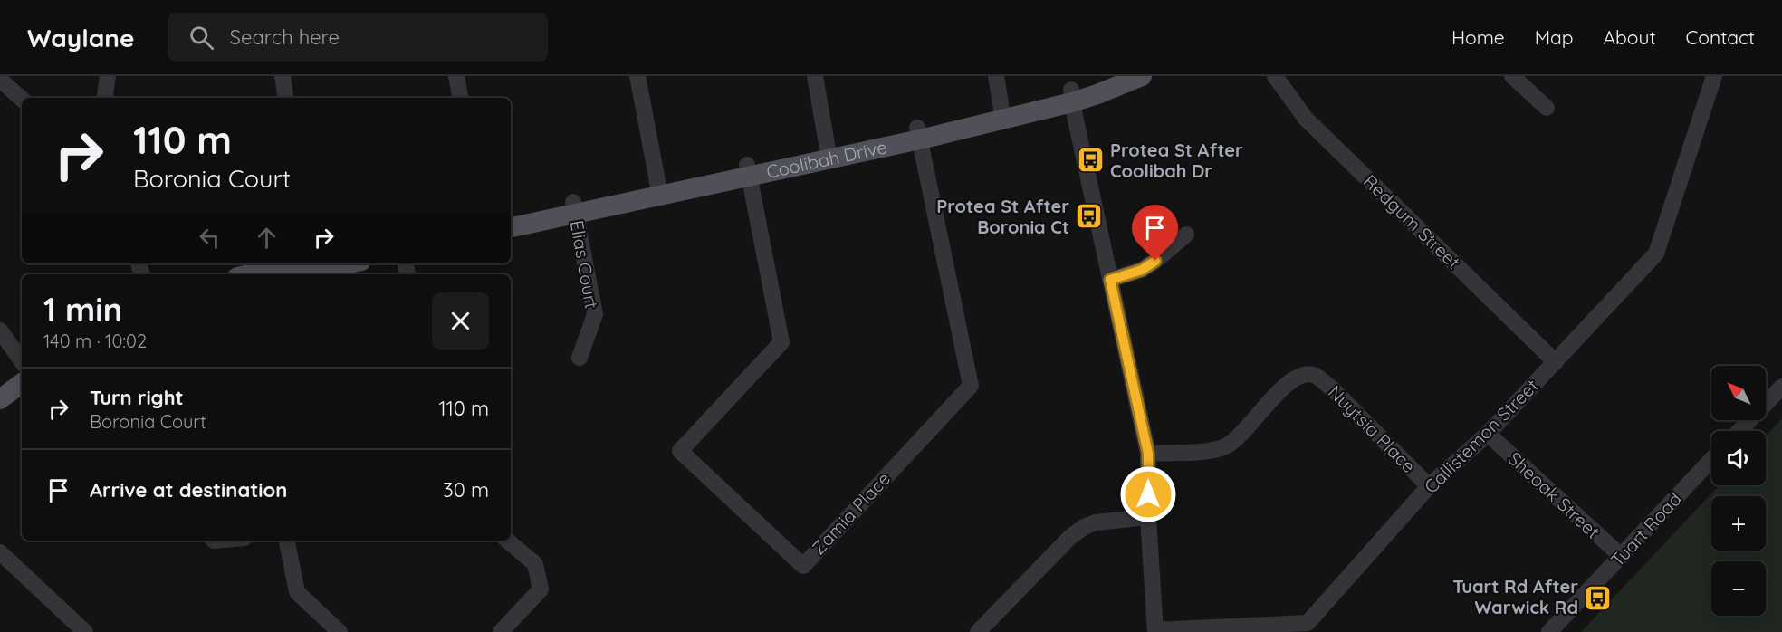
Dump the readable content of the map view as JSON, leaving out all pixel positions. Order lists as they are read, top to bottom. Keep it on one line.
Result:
{"streets":{"main road":["Coolibah Drive"],"street":["Redgum Street","Elias Court","Nuytsia Place","Callistemon Street","Sheoak Street","Zamia Place","Tuart Road"]},"crossings":[["Coolibah Drive","Elias Court"],["Coolibah Drive","Zamia Place"],["Redgum Street","Callistemon Street"],["Nuytsia Place","Callistemon Street"],["Callistemon Street","Sheoak Street"],["Sheoak Street","Tuart Road"]],"places":{"bus stop":["Protea St After Coolibah Dr","Protea St After Boronia Ct","Tuart Rd After Warwick Rd"]},"north":"top left","page":{"header":"Waylane","search":"Search here","nav":["Home","Map","About","Contact"],"turn":["110 m","Boronia Court"],"heading":["1 min","140 m · 10:02"],"map_buttons":["+","−"],"list":[{"name":"Turn right","note":"Boronia Court","value":"110 m"},{"name":"Arrive at destination","value":"30 m"}]}}
